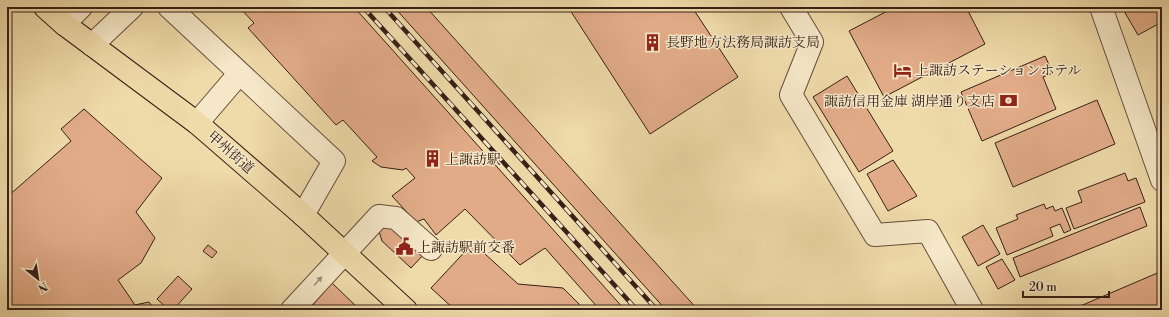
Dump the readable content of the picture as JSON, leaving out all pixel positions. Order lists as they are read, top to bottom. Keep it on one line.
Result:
{"streets":{"highway":["甲州街道"]},"places":{"building":["長野地方法務局諏訪支局","上諏訪駅"],"hotel":["上諏訪ステーションホテル"],"bank":["諏訪信用金庫 湖岸通り支店"],"public building":["上諏訪駅前交番"]},"scale_bar":"20 m","north":"bottom right"}
